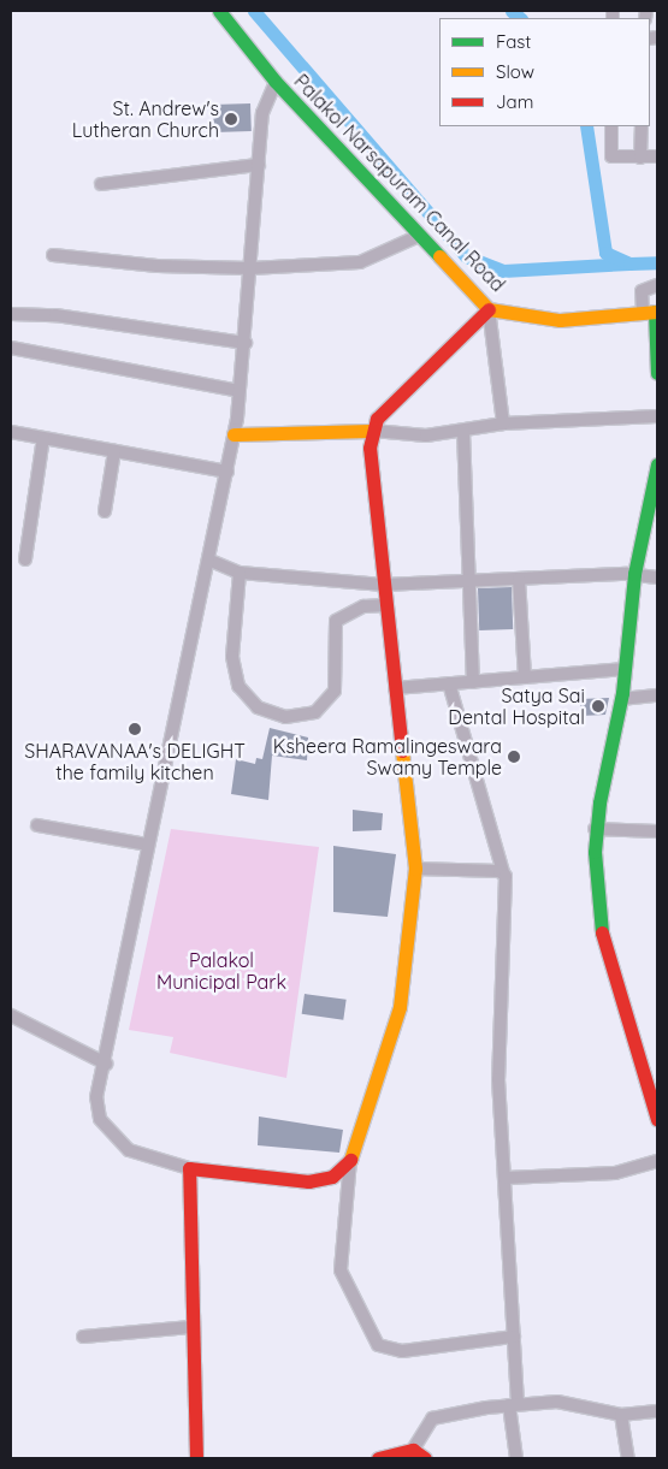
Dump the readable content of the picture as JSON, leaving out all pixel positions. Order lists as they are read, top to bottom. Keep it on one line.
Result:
{"streets":{"street":["Palakol Narsapuram Canal Road"]},"parks":["Palakol Municipal Park"],"places":["St. Andrew's Lutheran Church","Satya Sai Dental Hospital","SHARAVANAA's DELIGHT the family kitchen","Ksheera Ramalingeswara Swamy Temple"],"legend":["Fast","Slow","Jam"]}
